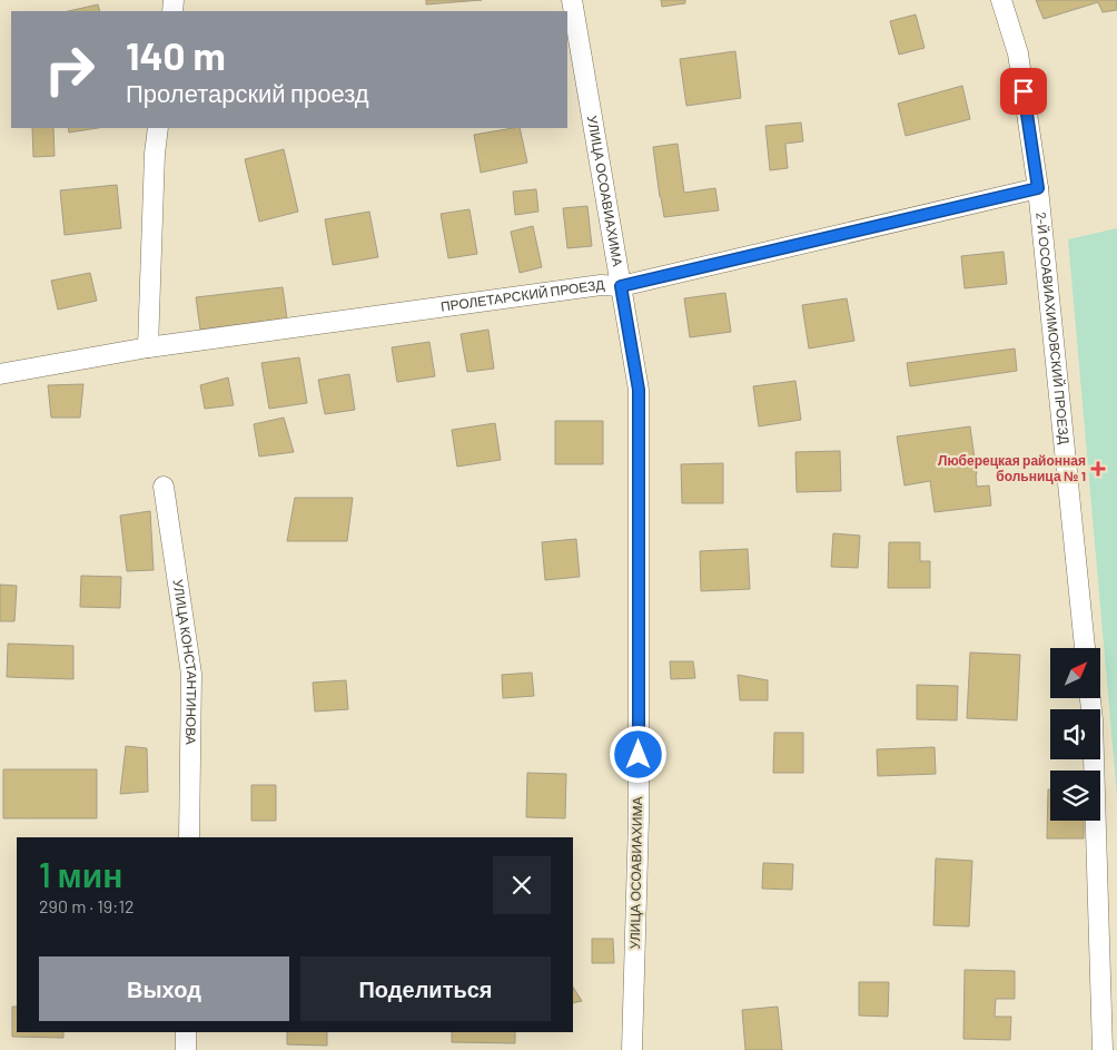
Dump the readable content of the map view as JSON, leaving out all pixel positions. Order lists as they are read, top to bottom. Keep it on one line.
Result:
{"streets":{"street":["УЛИЦА ОСОАВИАХИМА","ПРОЛЕТАРСКИЙ ПРОЕЗД","2-Й ОСОАВИАХИМОВСКИЙ ПРОЕЗД","УЛИЦА КОНСТАНТИНОВА"]},"crossings":[["УЛИЦА ОСОАВИАХИМА","ПРОЛЕТАРСКИЙ ПРОЕЗД"],["ПРОЛЕТАРСКИЙ ПРОЕЗД","2-Й ОСОАВИАХИМОВСКИЙ ПРОЕЗД"]],"places":{"health":["Люберецкая районная больница № 1"]},"north":"top right","page":{"turn":["140 m","Пролетарский проезд"],"heading":["1 мин","290 m · 19:12"],"buttons":["Выход","Поделиться"]}}
